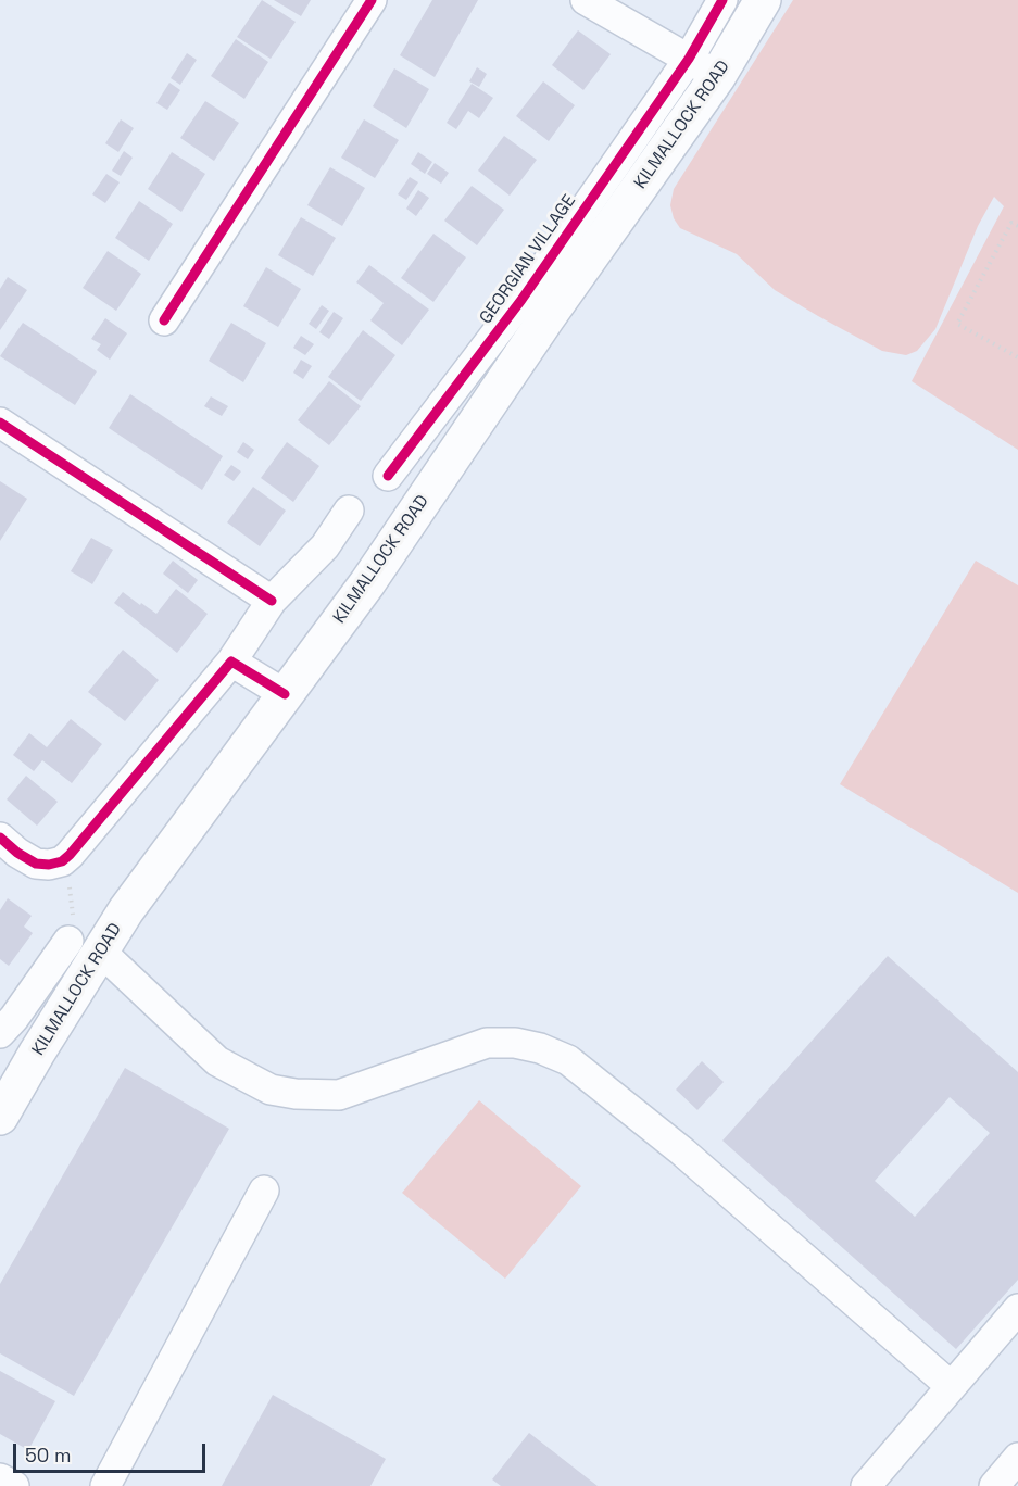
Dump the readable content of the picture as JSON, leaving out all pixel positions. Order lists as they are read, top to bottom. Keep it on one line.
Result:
{"streets":{"main road":["KILMALLOCK ROAD"],"street":["GEORGIAN VILLAGE"]},"crossings":[["KILMALLOCK ROAD","GEORGIAN VILLAGE"]],"scale_bar":"50 m"}
